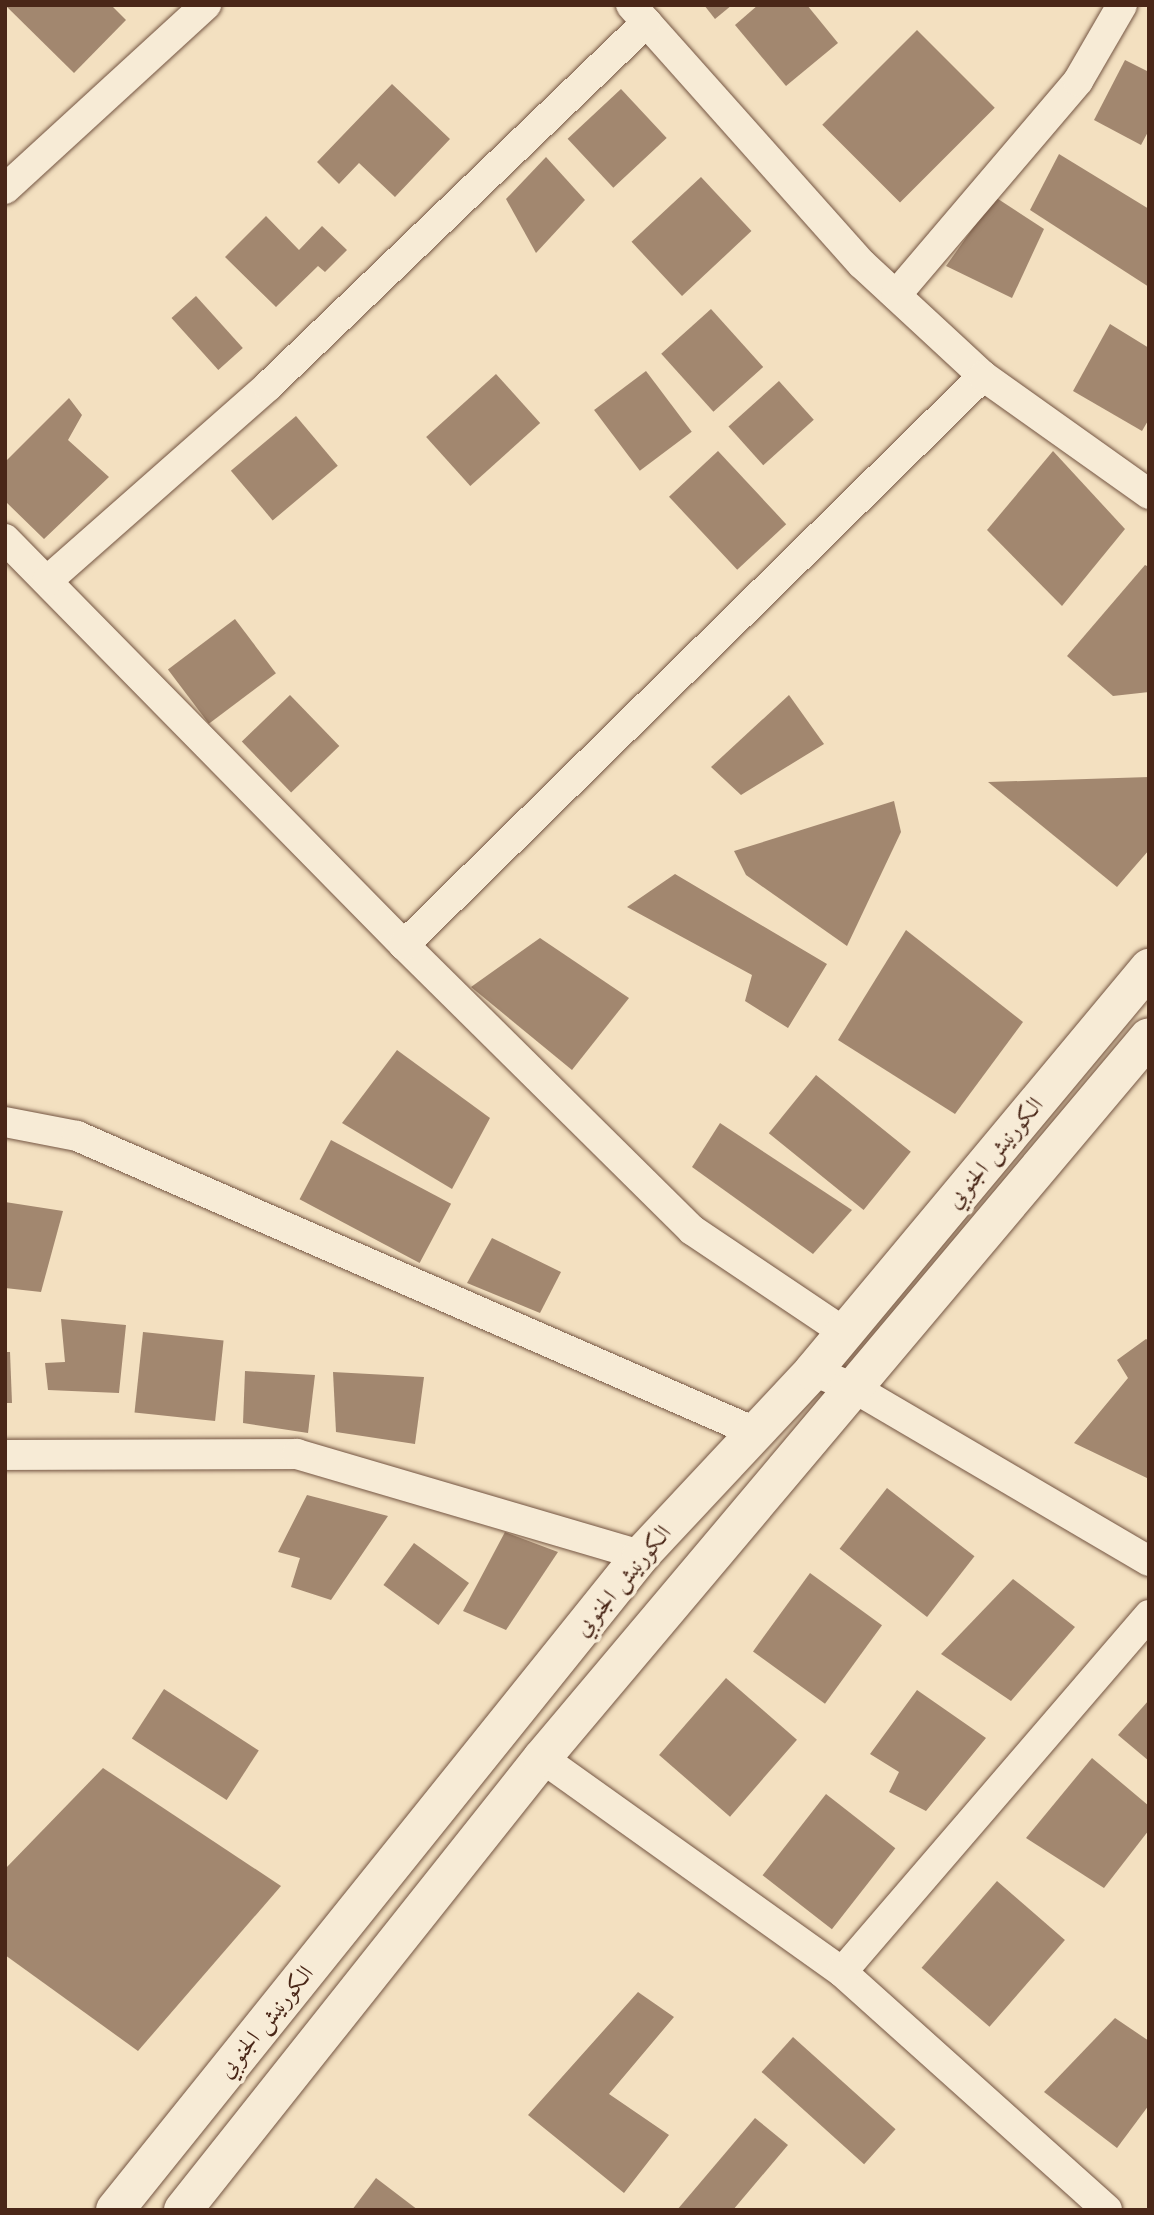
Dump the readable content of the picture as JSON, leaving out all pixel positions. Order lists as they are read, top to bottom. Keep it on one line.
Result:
{"streets":{"main road":["الكورنيش الجنوبي"]}}
